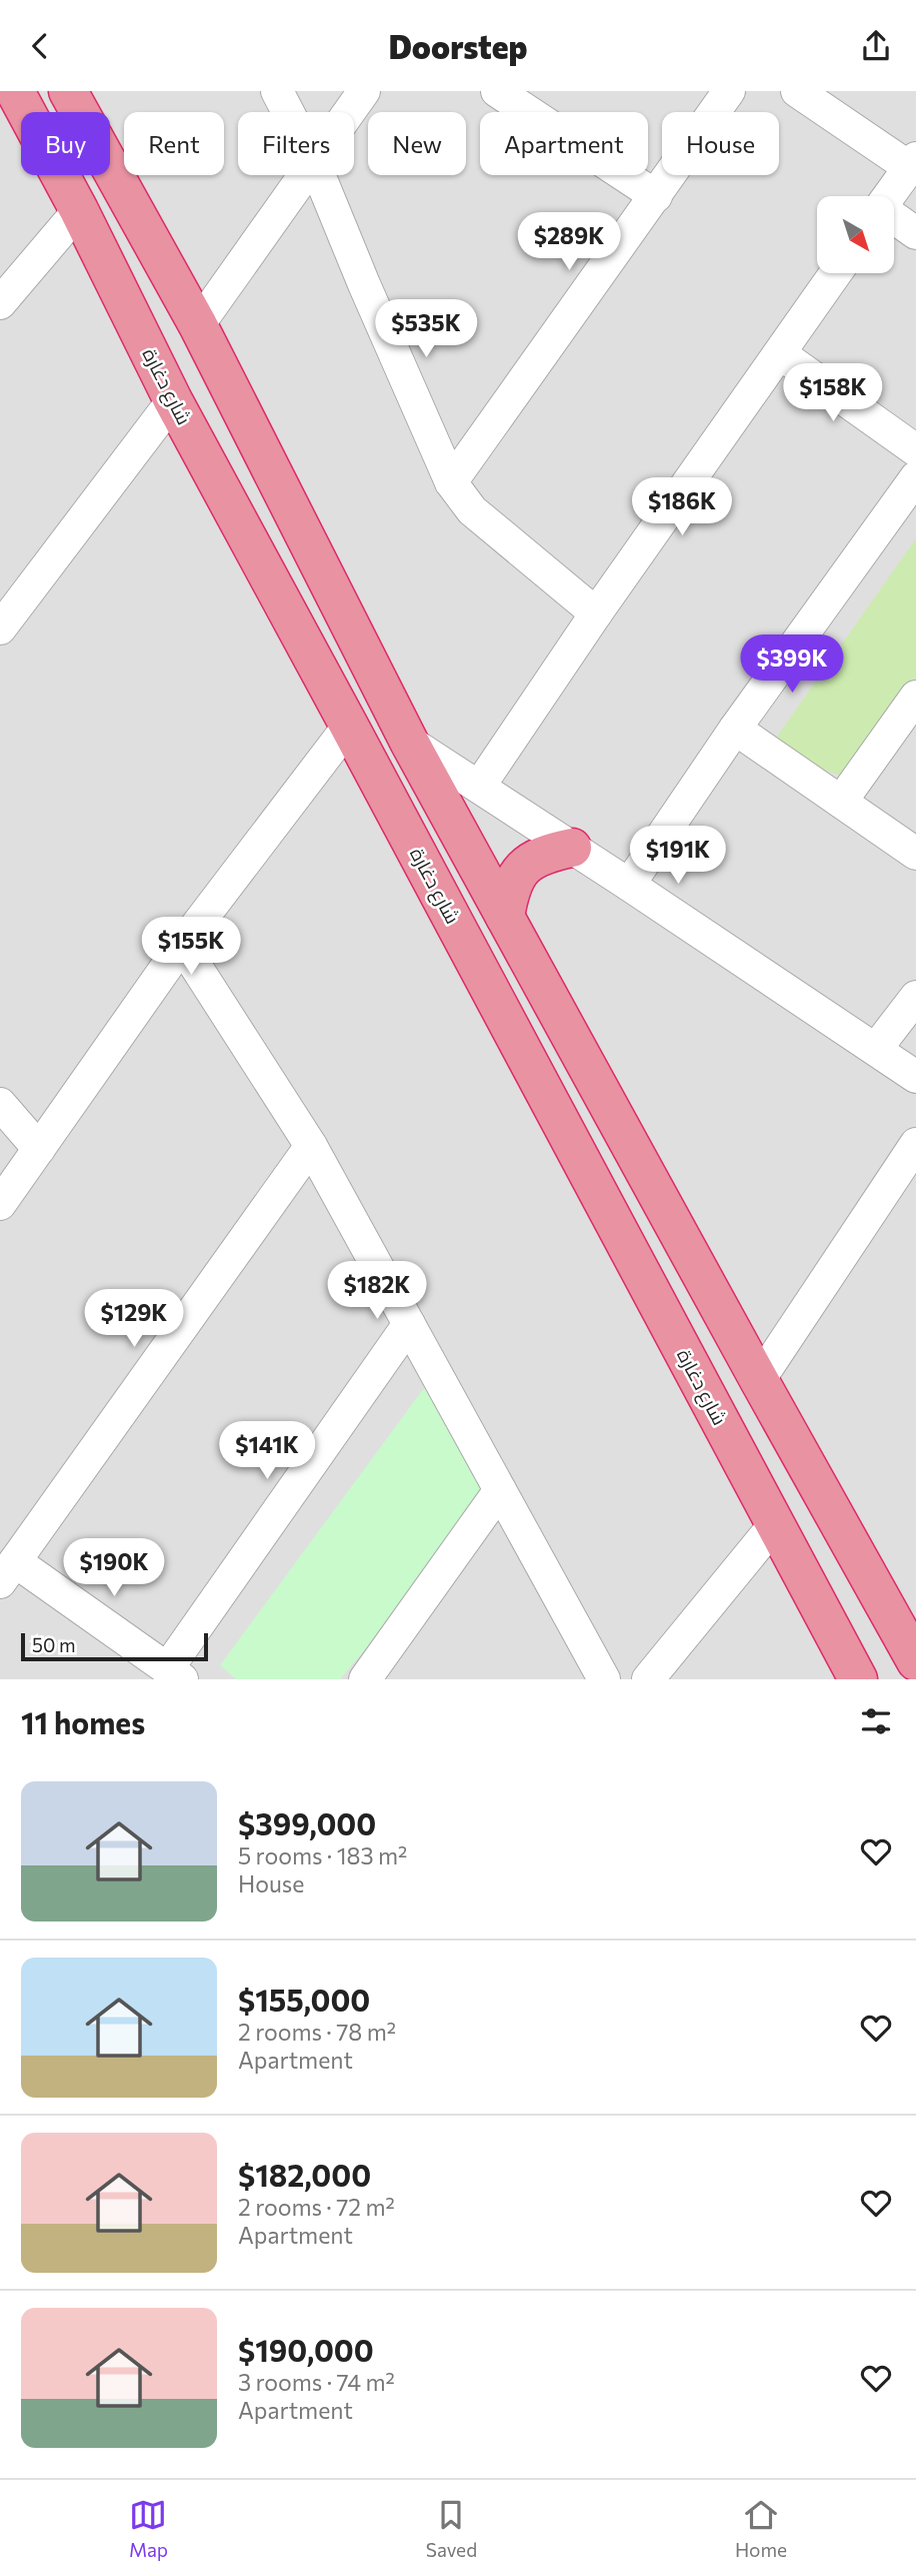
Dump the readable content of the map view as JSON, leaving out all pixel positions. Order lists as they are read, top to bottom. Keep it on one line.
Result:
{"streets":{"highway":["شارع دغارة"]},"scale_bar":"50 m","north":"bottom right","page":{"header":"Doorstep","chip":["Buy","Rent","Filters","New","Apartment","House"],"price":["$289K","$535K","$158K","$186K","$399K","$191K","$155K","$182K","$129K","$141K","$190K"],"scale":"50 m","heading":"11 homes","list":[{"name":"$399,000","note":"5 rooms · 183 m² · House"},{"name":"$155,000","note":"2 rooms · 78 m² · Apartment"},{"name":"$182,000","note":"2 rooms · 72 m² · Apartment"},{"name":"$190,000","note":"3 rooms · 74 m² · Apartment"}],"tabs":["Map","Saved","Home"]}}
